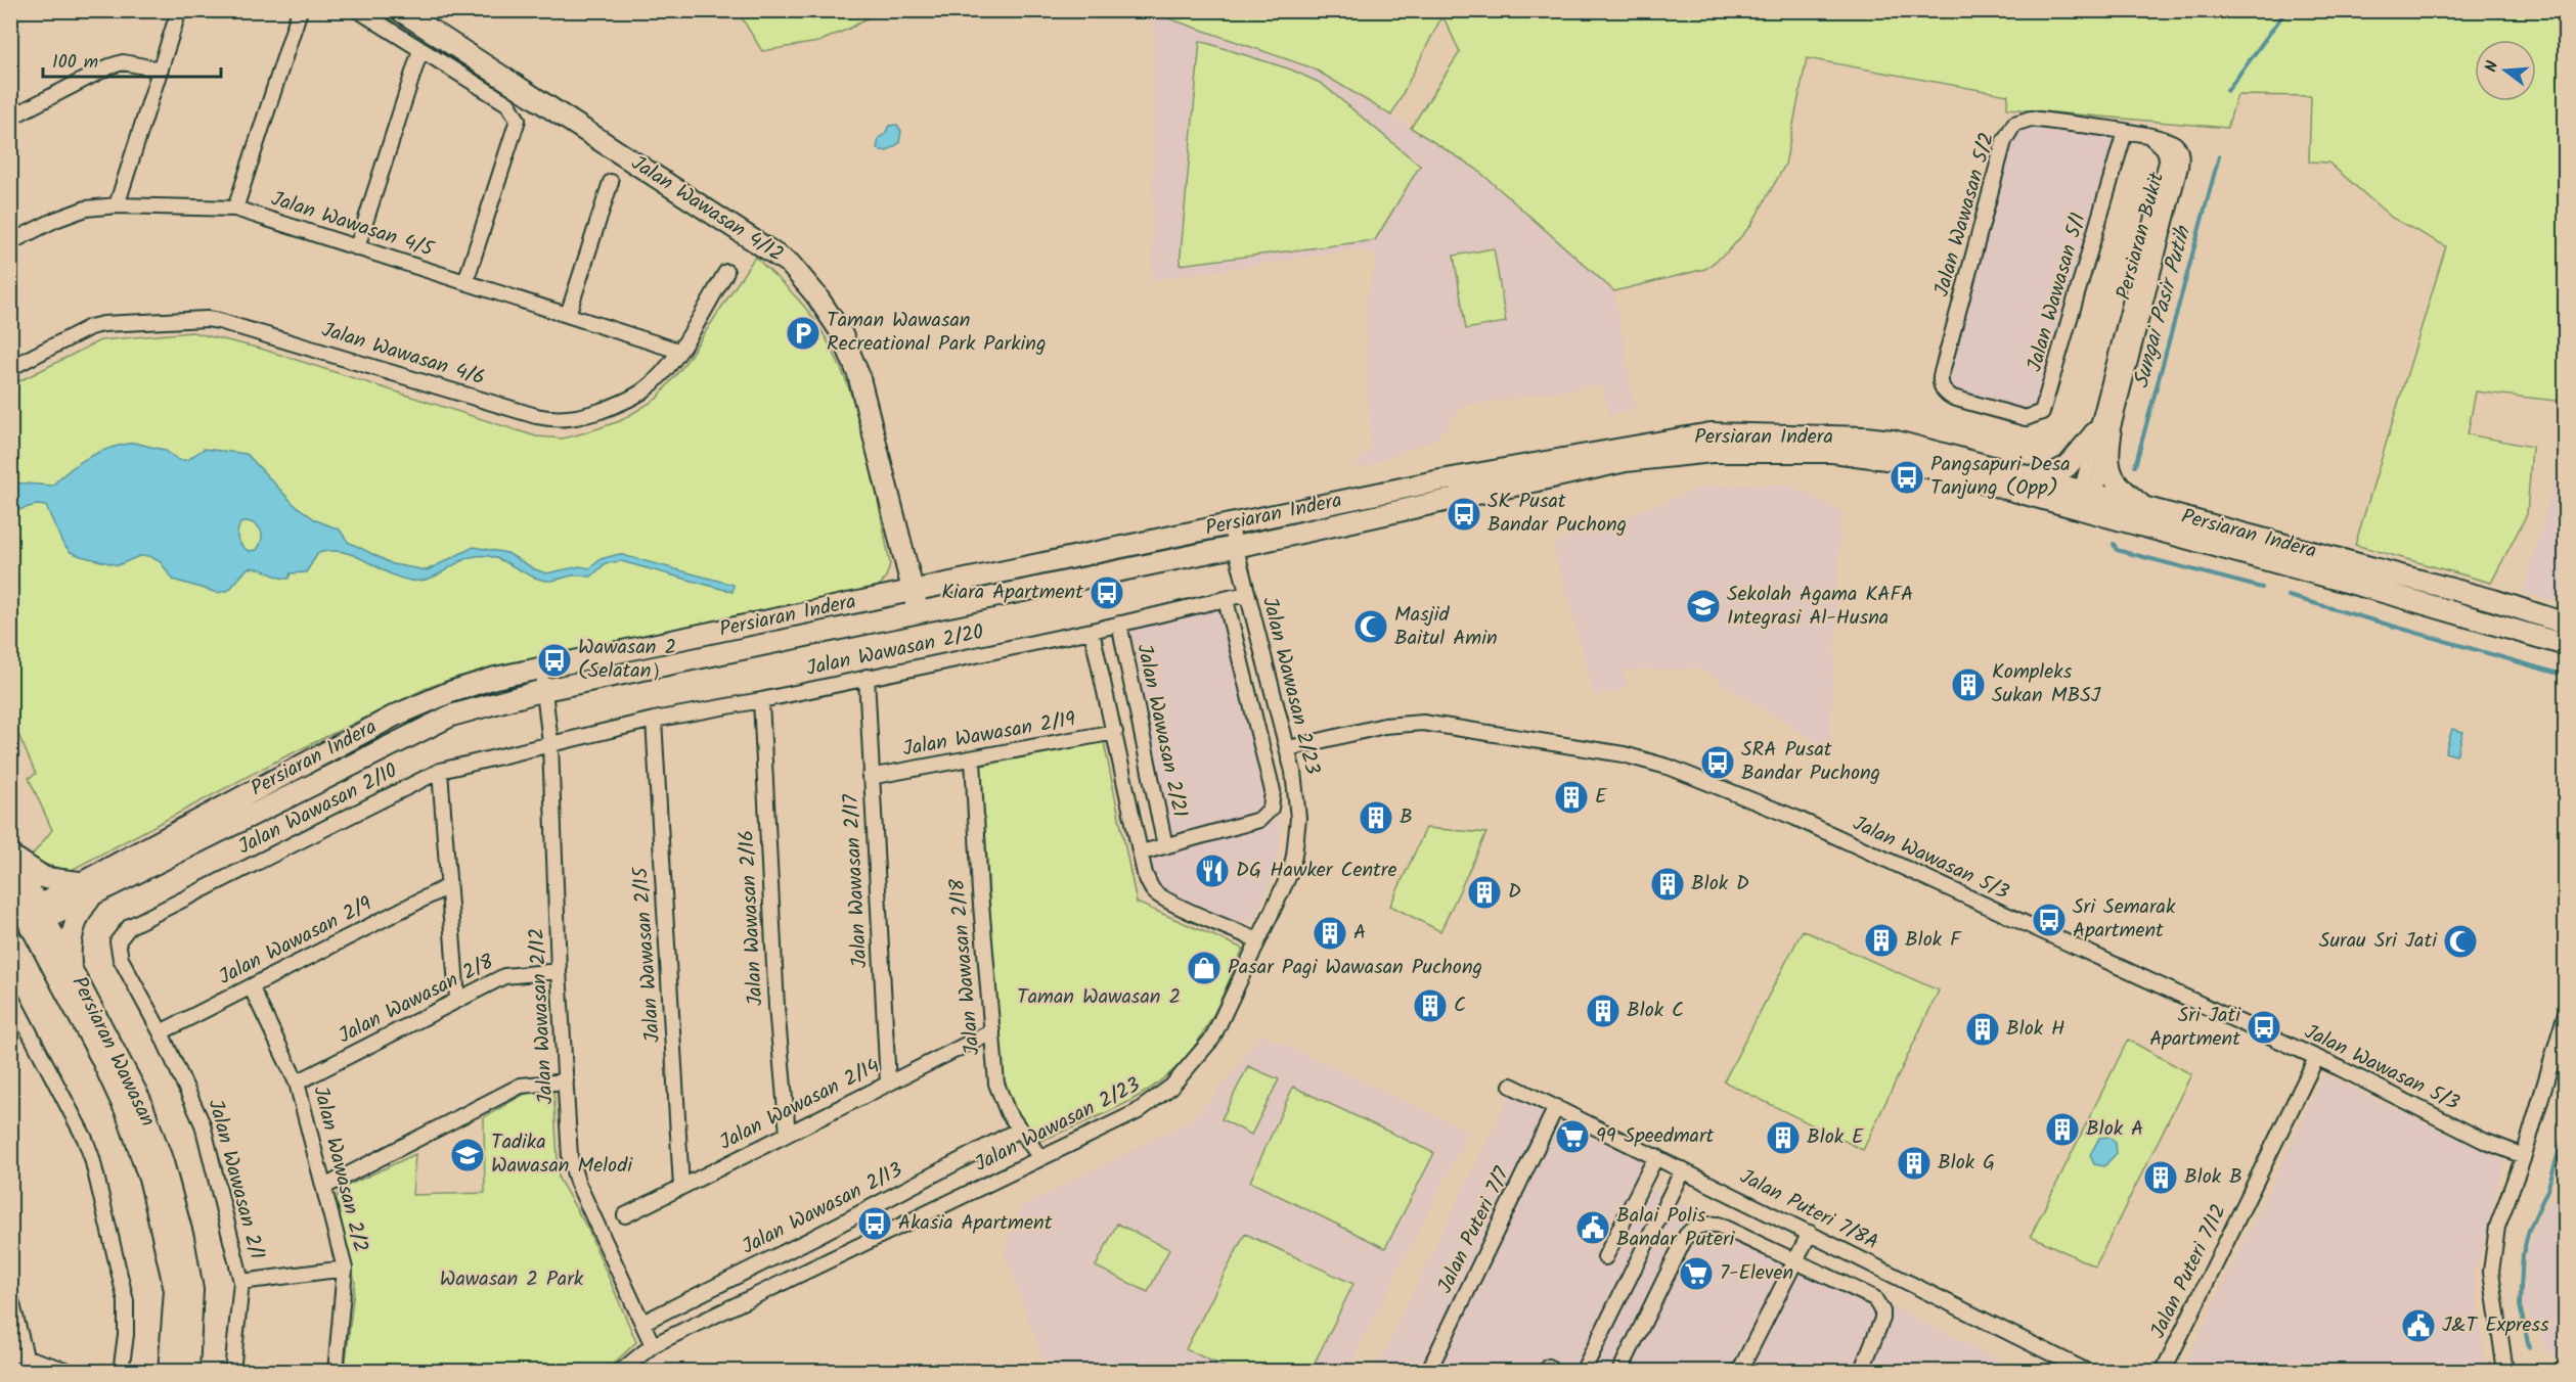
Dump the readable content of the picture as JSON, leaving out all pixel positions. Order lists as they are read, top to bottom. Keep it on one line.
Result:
{"streets":{"main road":["Jalan Wawasan 4/12","Persiaran Indera","Persiaran Wawasan"],"street":["Jalan Wawasan 5/2","Jalan Wawasan 4/5","Persiaran Bukit","Jalan Wawasan 5/1","Jalan Wawasan 4/6","Jalan Wawasan 2/20","Jalan Wawasan 2/23","Jalan Wawasan 2/21","Jalan Wawasan 2/19","Jalan Wawasan 2/10","Jalan Wawasan 5/3","Jalan Wawasan 2/17","Jalan Wawasan 2/16","Jalan Wawasan 2/9","Jalan Wawasan 2/15","Jalan Wawasan 2/18","Jalan Wawasan 2/8","Jalan Wawasan 2/12","Jalan Wawasan 2/14","Jalan Wawasan 2/2","Jalan Wawasan 2/1","Jalan Wawasan 2/13","Jalan Puteri 7/8A","Jalan Puteri 7/7","Jalan Puteri 7/12"]},"crossings":[["Jalan Wawasan 4/12","Persiaran Indera"],["Jalan Wawasan 5/2","Persiaran Bukit"],["Jalan Wawasan 5/2","Jalan Wawasan 5/1"],["Jalan Wawasan 4/5","Jalan Wawasan 4/6"],["Persiaran Bukit","Persiaran Indera"],["Persiaran Indera","Jalan Wawasan 2/23"],["Persiaran Indera","Jalan Wawasan 2/12"],["Persiaran Indera","Persiaran Wawasan"],["Jalan Wawasan 2/20","Jalan Wawasan 2/23"],["Jalan Wawasan 2/20","Jalan Wawasan 2/21"],["Jalan Wawasan 2/20","Jalan Wawasan 2/10"],["Jalan Wawasan 2/20","Jalan Wawasan 2/17"],["Jalan Wawasan 2/20","Jalan Wawasan 2/16"],["Jalan Wawasan 2/20","Jalan Wawasan 2/15"],["Jalan Wawasan 2/20","Jalan Wawasan 2/12"],["Jalan Wawasan 2/23","Jalan Wawasan 5/3"],["Jalan Wawasan 2/23","Jalan Wawasan 2/18"],["Jalan Wawasan 2/23","Jalan Wawasan 2/12"],["Jalan Wawasan 2/19","Jalan Wawasan 2/17"],["Jalan Wawasan 2/19","Jalan Wawasan 2/18"],["Jalan Wawasan 2/10","Jalan Wawasan 2/12"],["Jalan Wawasan 2/10","Jalan Wawasan 2/1"],["Jalan Wawasan 5/3","Jalan Puteri 7/12"],["Jalan Wawasan 2/17","Jalan Wawasan 2/14"],["Jalan Wawasan 2/16","Jalan Wawasan 2/14"],["Jalan Wawasan 2/9","Jalan Wawasan 2/2"],["Jalan Wawasan 2/9","Jalan Wawasan 2/1"],["Jalan Wawasan 2/15","Jalan Wawasan 2/14"],["Jalan Wawasan 2/18","Jalan Wawasan 2/14"],["Jalan Wawasan 2/18","Jalan Wawasan 2/13"],["Jalan Wawasan 2/8","Jalan Wawasan 2/12"],["Jalan Wawasan 2/8","Jalan Wawasan 2/2"],["Jalan Wawasan 2/12","Jalan Wawasan 2/13"],["Jalan Puteri 7/8A","Jalan Puteri 7/7"]],"water":["Sungai Pasir Putih"],"parks":["Taman Wawasan 2","Wawasan 2 Park"],"places":{"parking":["Taman Wawasan Recreational Park Parking"],"bus stop":["Pangsapuri Desa Tanjung (Opp)","SK Pusat Bandar Puchong","Kiara Apartment","Wawasan 2 (Selatan）","SRA Pusat Bandar Puchong","Sri Semarak Apartment","Sri Jati Apartment","Akasia Apartment"],"school or university":["Sekolah Agama KAFA Integrasi Al-Husna","Tadika Wawasan Melodi"],"mosque":["Masjid Baitul Amin","Surau Sri Jati"],"building":["Kompleks Sukan MBSJ","E","B","Blok D","D","A","Blok F","C","Blok C","Blok H","Blok A","Blok E","Blok G","Blok B"],"restaurant":["DG Hawker Centre"],"shop":["Pasar Pagi Wawasan Puchong"],"supermarket":["99 Speedmart","7-Eleven"],"public building":["Balai Polis Bandar Puteri","J&T Express"]},"scale_bar":"100 m","north":"left"}
